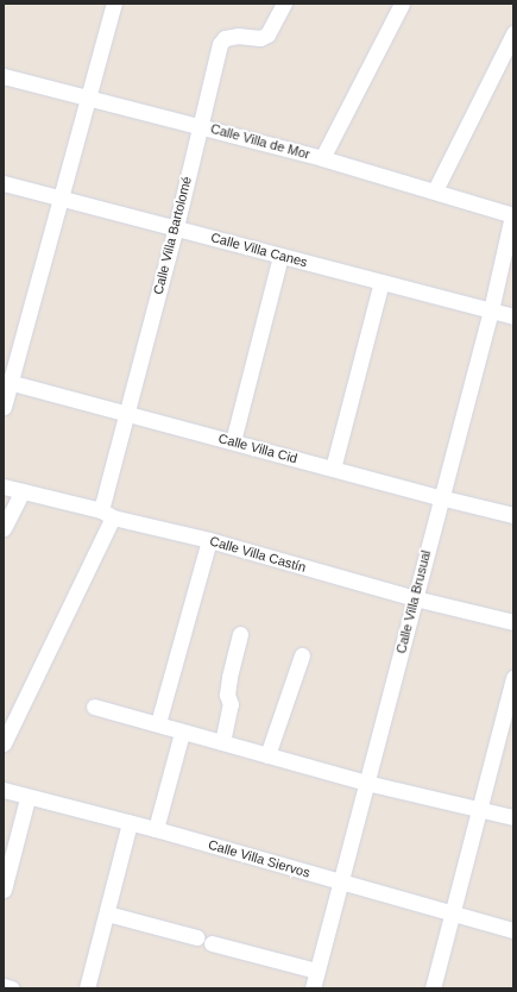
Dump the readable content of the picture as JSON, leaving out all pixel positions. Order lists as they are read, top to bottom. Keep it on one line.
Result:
{"streets":{"street":["Calle Villa de Mor","Calle Villa Bartolomé","Calle Villa Canes","Calle Villa Cid","Calle Villa Castín","Calle Villa Brusual","Calle Villa Siervos"]},"crossings":[["Calle Villa de Mor","Calle Villa Bartolomé"],["Calle Villa de Mor","Calle Villa Brusual"],["Calle Villa Bartolomé","Calle Villa Canes"],["Calle Villa Bartolomé","Calle Villa Cid"],["Calle Villa Bartolomé","Calle Villa Castín"],["Calle Villa Canes","Calle Villa Brusual"],["Calle Villa Cid","Calle Villa Brusual"],["Calle Villa Castín","Calle Villa Brusual"],["Calle Villa Brusual","Calle Villa Siervos"]]}
